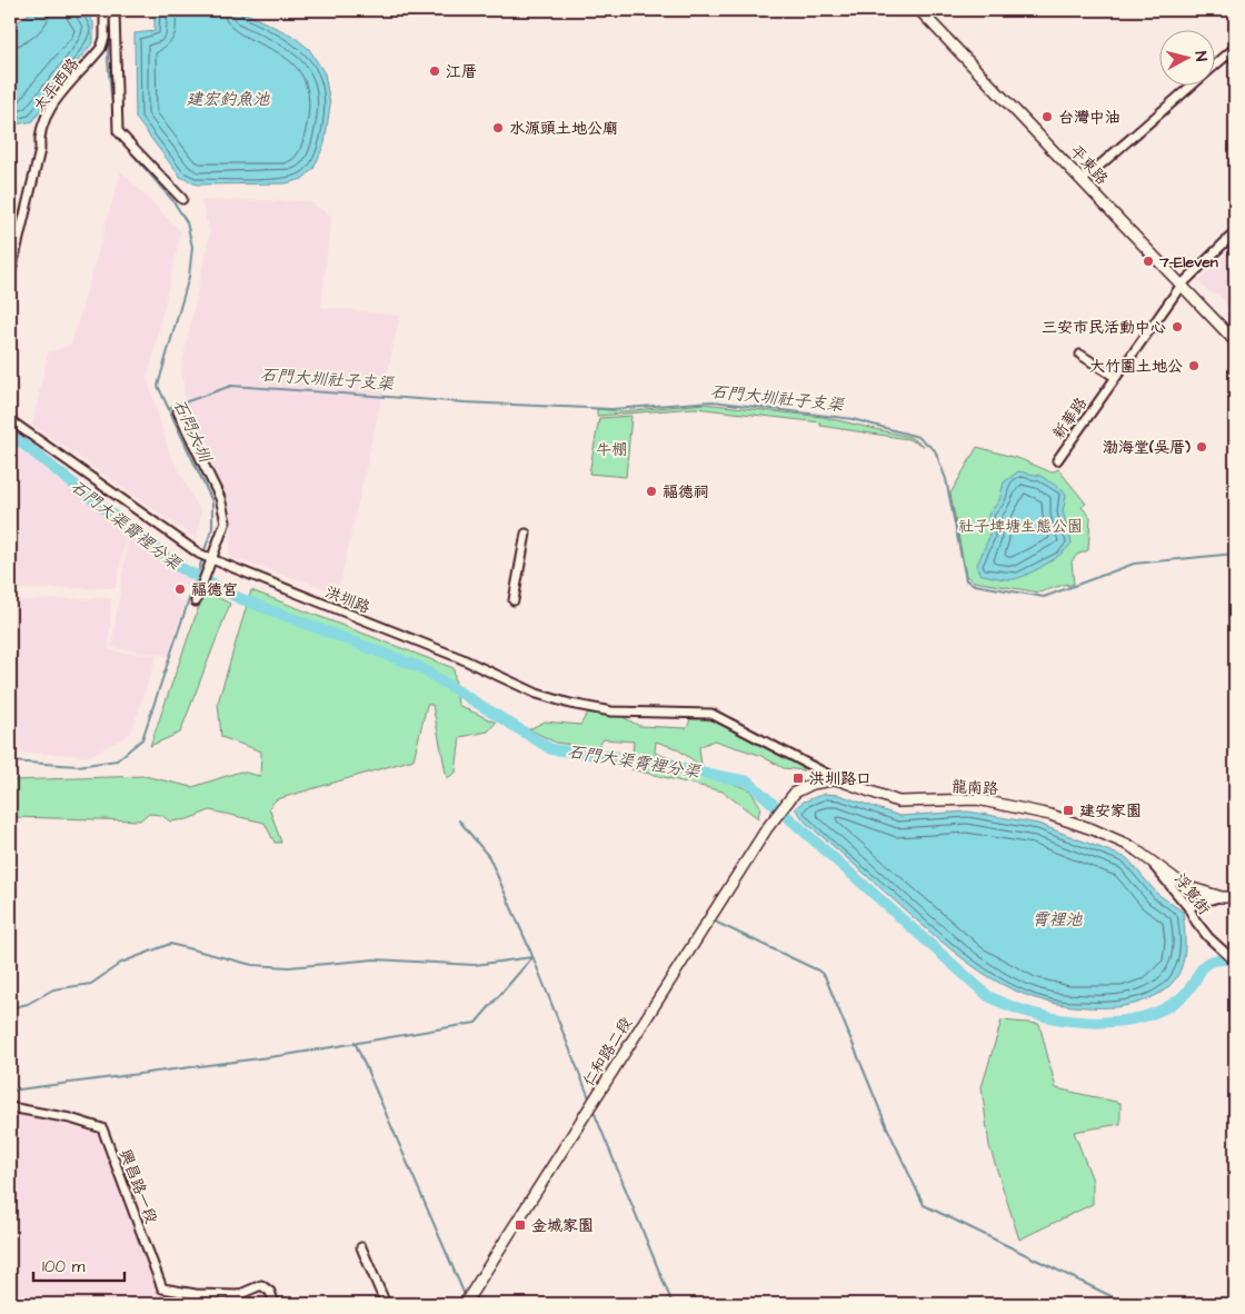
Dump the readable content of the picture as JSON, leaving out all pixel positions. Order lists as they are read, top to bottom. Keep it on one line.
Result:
{"streets":{"main road":["平東路","龍南路","仁和路二段"],"street":["太平西路","新華路","洪圳路","浮筧街","興昌路一段"]},"crossings":[["平東路","新華路"],["洪圳路","龍南路"],["龍南路","浮筧街"],["龍南路","仁和路二段"]],"water":["建宏釣魚池","石門大圳社子支渠","石門大圳","石門大渠霄裡分渠","霄裡池"],"parks":["牛棚","社子埤塘生態公園"],"places":{"other":["江厝","台灣中油","水源頭土地公廟","7-Eleven","三安市民活動中心","大竹圍土地公","渤海堂(吳厝)","福德祠","福德宮"],"transit":["洪圳路口","建安家園","金城家園"]},"scale_bar":"100 m","north":"right"}
